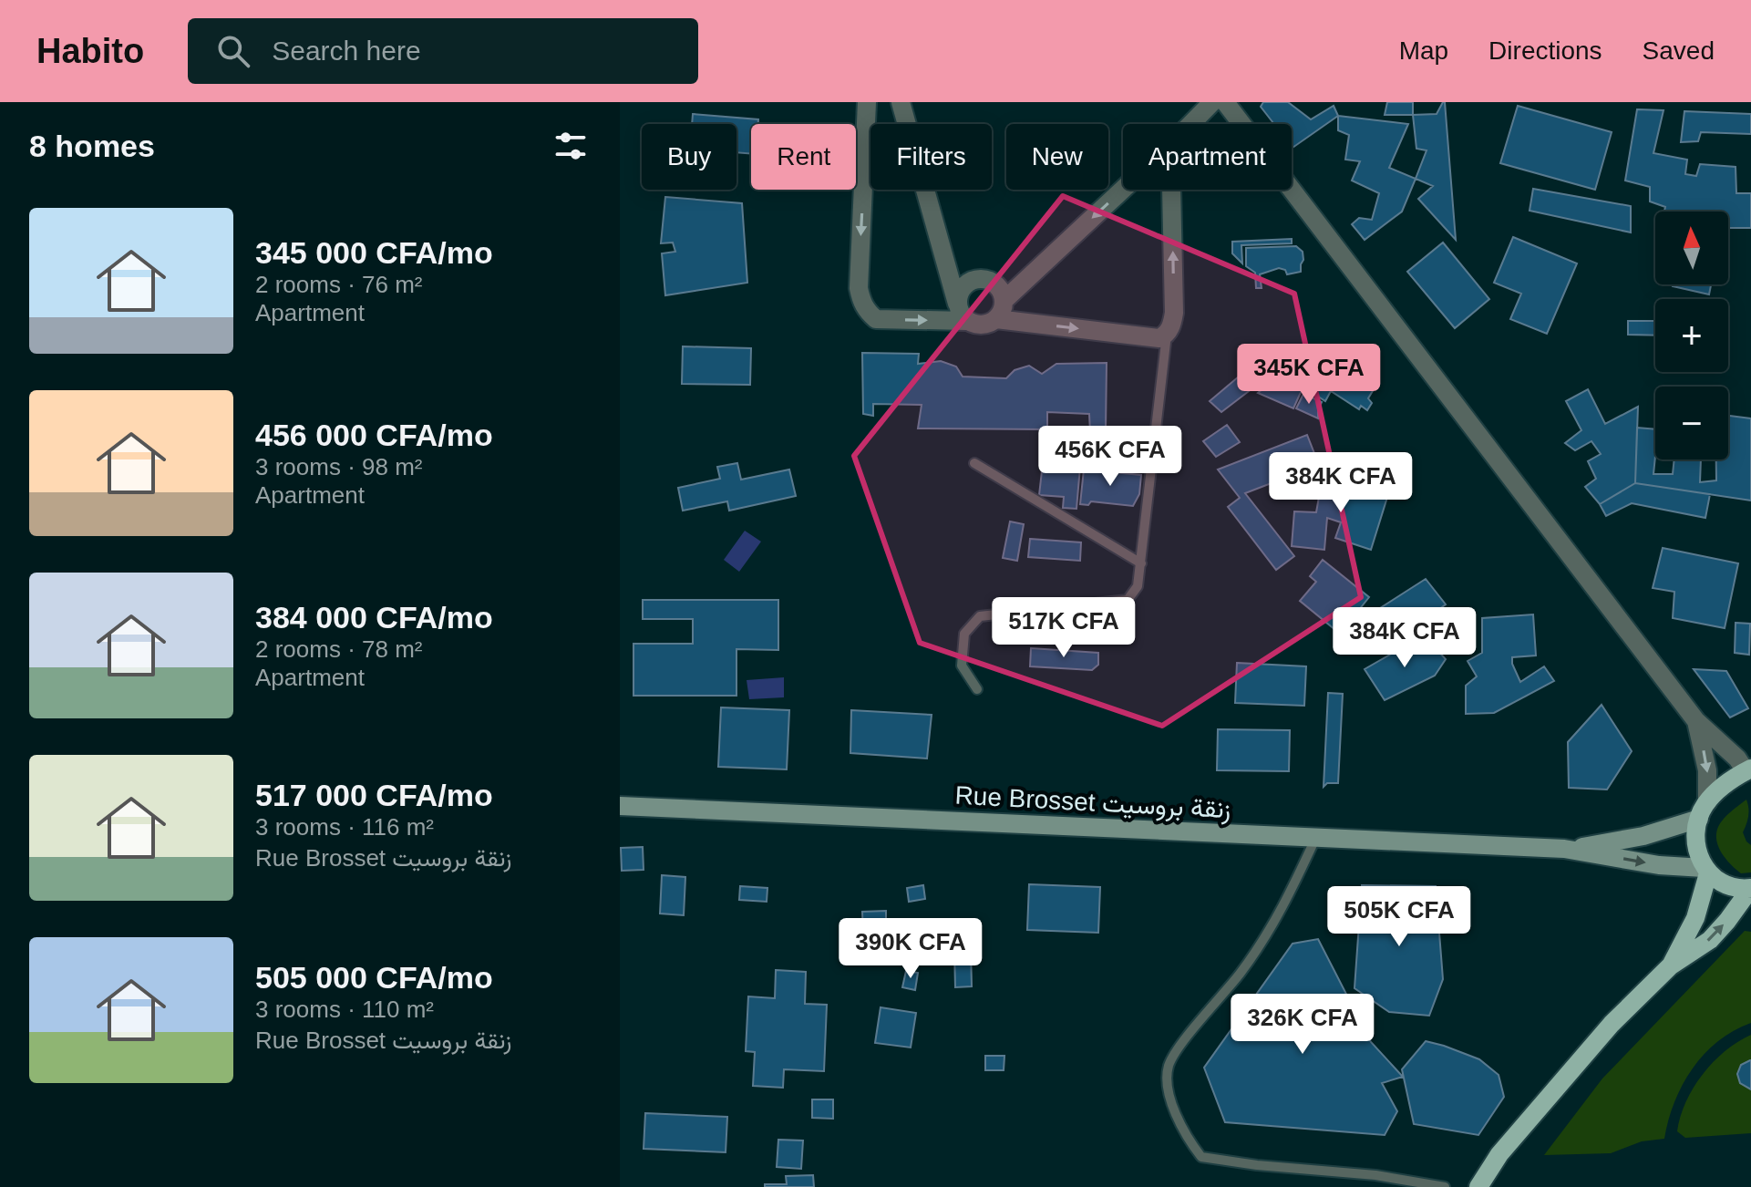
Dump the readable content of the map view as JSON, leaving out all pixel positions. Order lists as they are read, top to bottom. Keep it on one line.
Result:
{"streets":{"main road":["Rue Brosset زنقة بروسيت"]},"north":"top","page":{"header":"Habito","search":"Search here","nav":["Map","Directions","Saved"],"heading":"8 homes","chip":["Buy","Rent","Filters","New","Apartment"],"list":[{"name":"345 000 CFA/mo","note":"2 rooms · 76 m² · Apartment"},{"name":"456 000 CFA/mo","note":"3 rooms · 98 m² · Apartment"},{"name":"384 000 CFA/mo","note":"2 rooms · 78 m² · Apartment"},{"name":"517 000 CFA/mo","note":"3 rooms · 116 m² · Rue Brosset زنقة بروسيت"},{"name":"505 000 CFA/mo","note":"3 rooms · 110 m² · Rue Brosset زنقة بروسيت"}],"map_buttons":["+","−"],"price":["345K CFA","456K CFA","384K CFA","517K CFA","384K CFA","505K CFA","390K CFA","326K CFA"]}}
